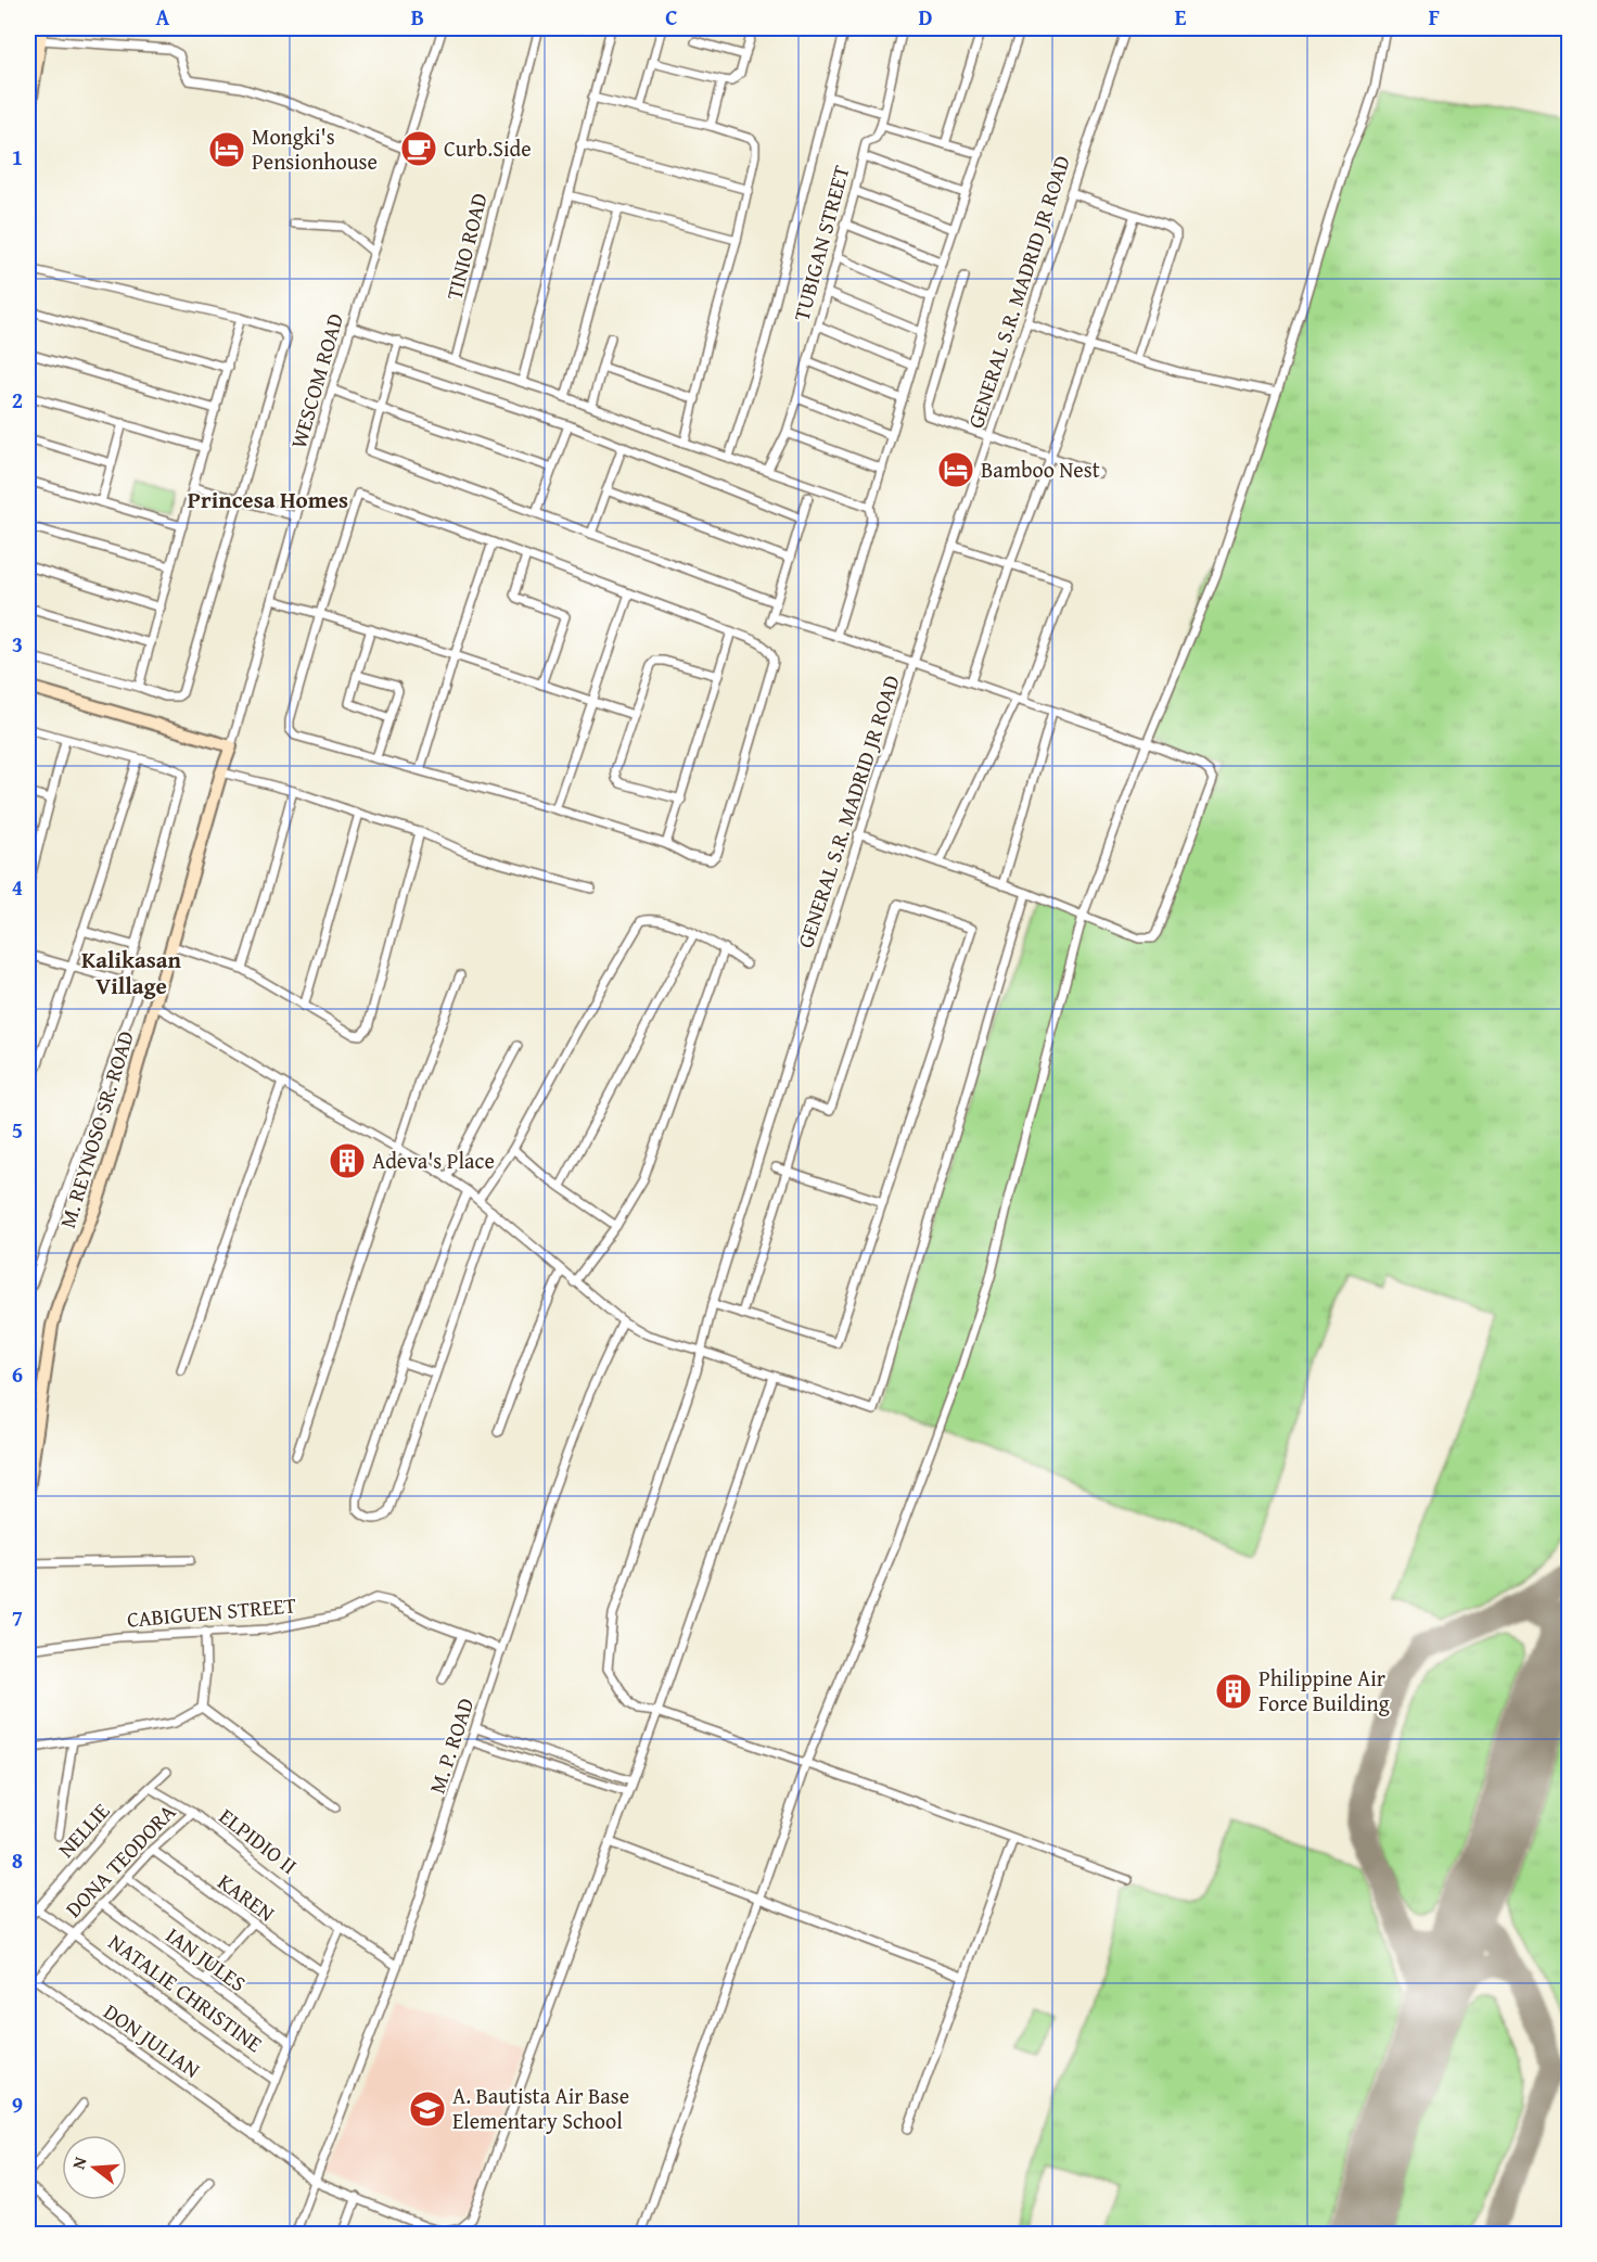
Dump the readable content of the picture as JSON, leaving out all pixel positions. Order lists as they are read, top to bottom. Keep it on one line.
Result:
{"streets":{"street":["TUBIGAN STREET","TINIO ROAD","GENERAL S.R. MADRID JR ROAD","WESCOM ROAD","M. REYNOSO SR. ROAD","CABIGUEN STREET","M. P. ROAD","NELLIE","ELPIDIO II","DONA TEODORA","KAREN","IAN JULES","NATALIE CHRISTINE","DON JULIAN"]},"crossings":[["GENERAL S.R. MADRID JR ROAD","DON JULIAN"],["WESCOM ROAD","M. REYNOSO SR. ROAD"],["CABIGUEN STREET","M. P. ROAD"],["M. P. ROAD","ELPIDIO II"],["M. P. ROAD","DON JULIAN"],["NELLIE","ELPIDIO II"],["ELPIDIO II","DONA TEODORA"],["DONA TEODORA","KAREN"],["DONA TEODORA","IAN JULES"],["DONA TEODORA","NATALIE CHRISTINE"]],"districts":["Princesa Homes","Kalikasan Village"],"places":{"cafe":["Curb.Side"],"hotel":["Mongki's Pensionhouse","Bamboo Nest"],"building":["Adeva's Place","Philippine Air Force Building"],"school or university":["A. Bautista Air Base Elementary School"]},"north":"left","grid":{"columns":["A","B","C","D","E","F"],"rows":["1","2","3","4","5","6","7","8","9"]}}
